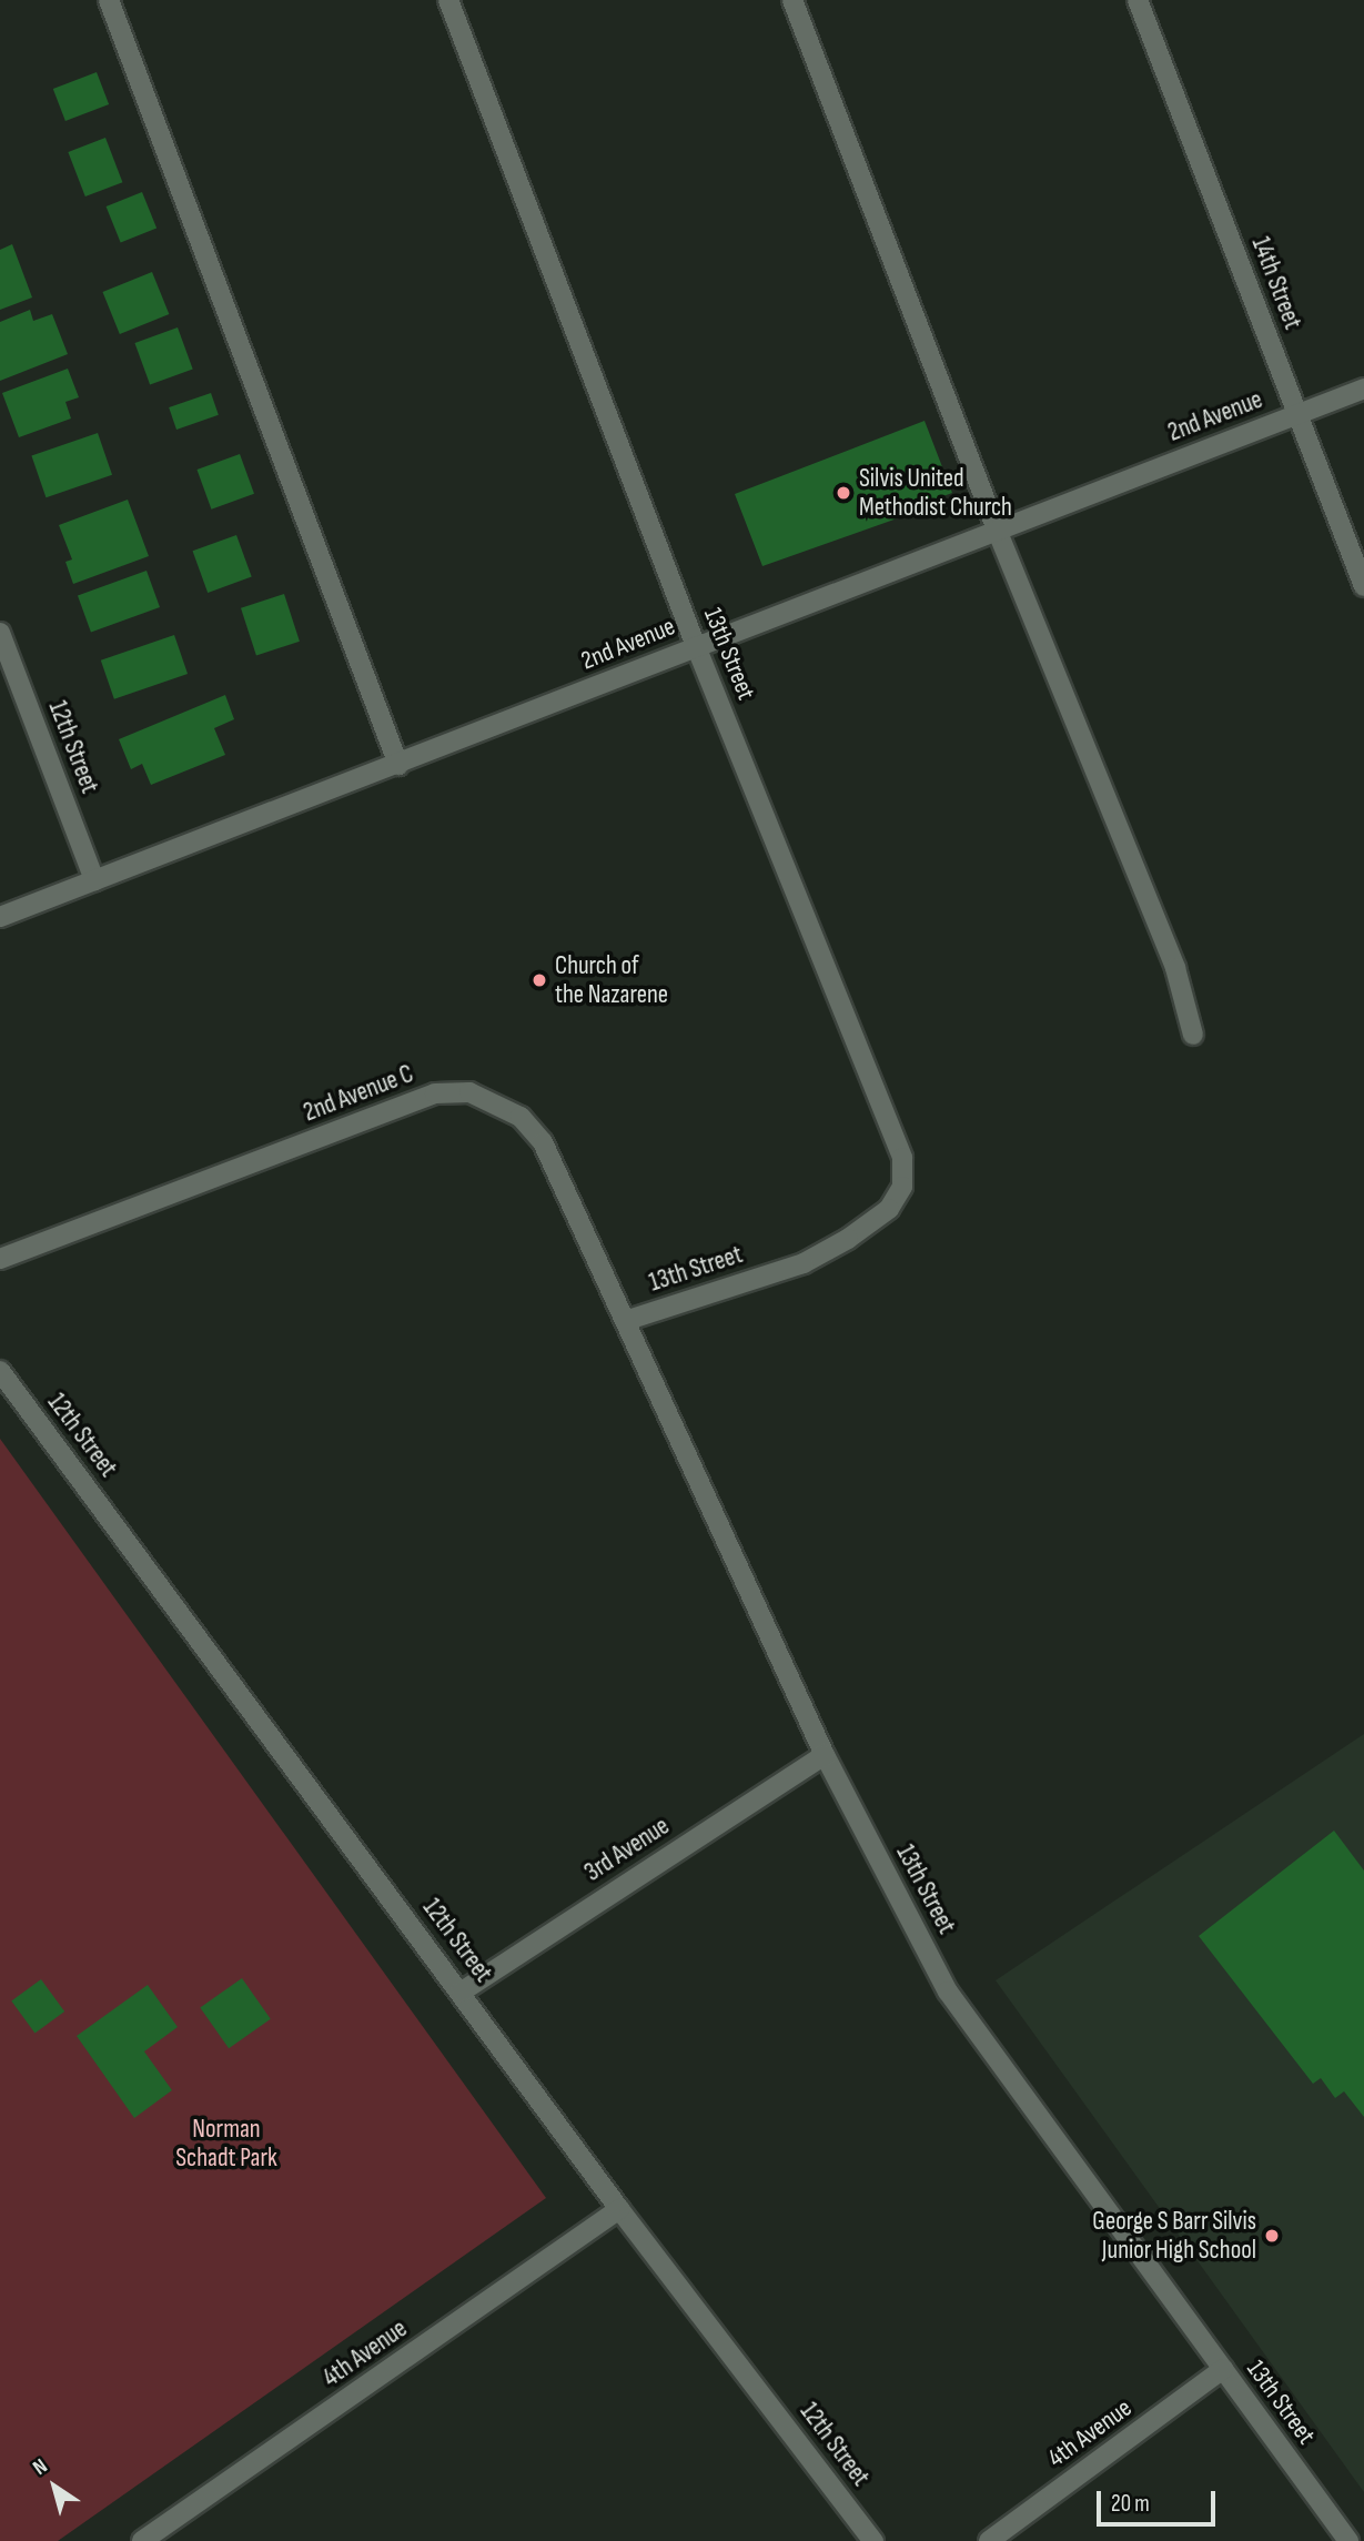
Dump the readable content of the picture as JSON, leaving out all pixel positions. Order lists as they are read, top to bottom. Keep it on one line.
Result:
{"streets":{"street":["14th Street","2nd Avenue","13th Street","12th Street","2nd Avenue C","3rd Avenue","4th Avenue"]},"crossings":[["14th Street","2nd Avenue"],["2nd Avenue","13th Street"],["2nd Avenue","12th Street"],["13th Street","2nd Avenue C"],["13th Street","3rd Avenue"],["13th Street","4th Avenue"],["12th Street","3rd Avenue"],["12th Street","4th Avenue"]],"parks":["Norman Schadt Park"],"places":["Silvis United Methodist Church","Church of the Nazarene","George S Barr Silvis Junior High School"],"scale_bar":"20 m","north":"top left"}
